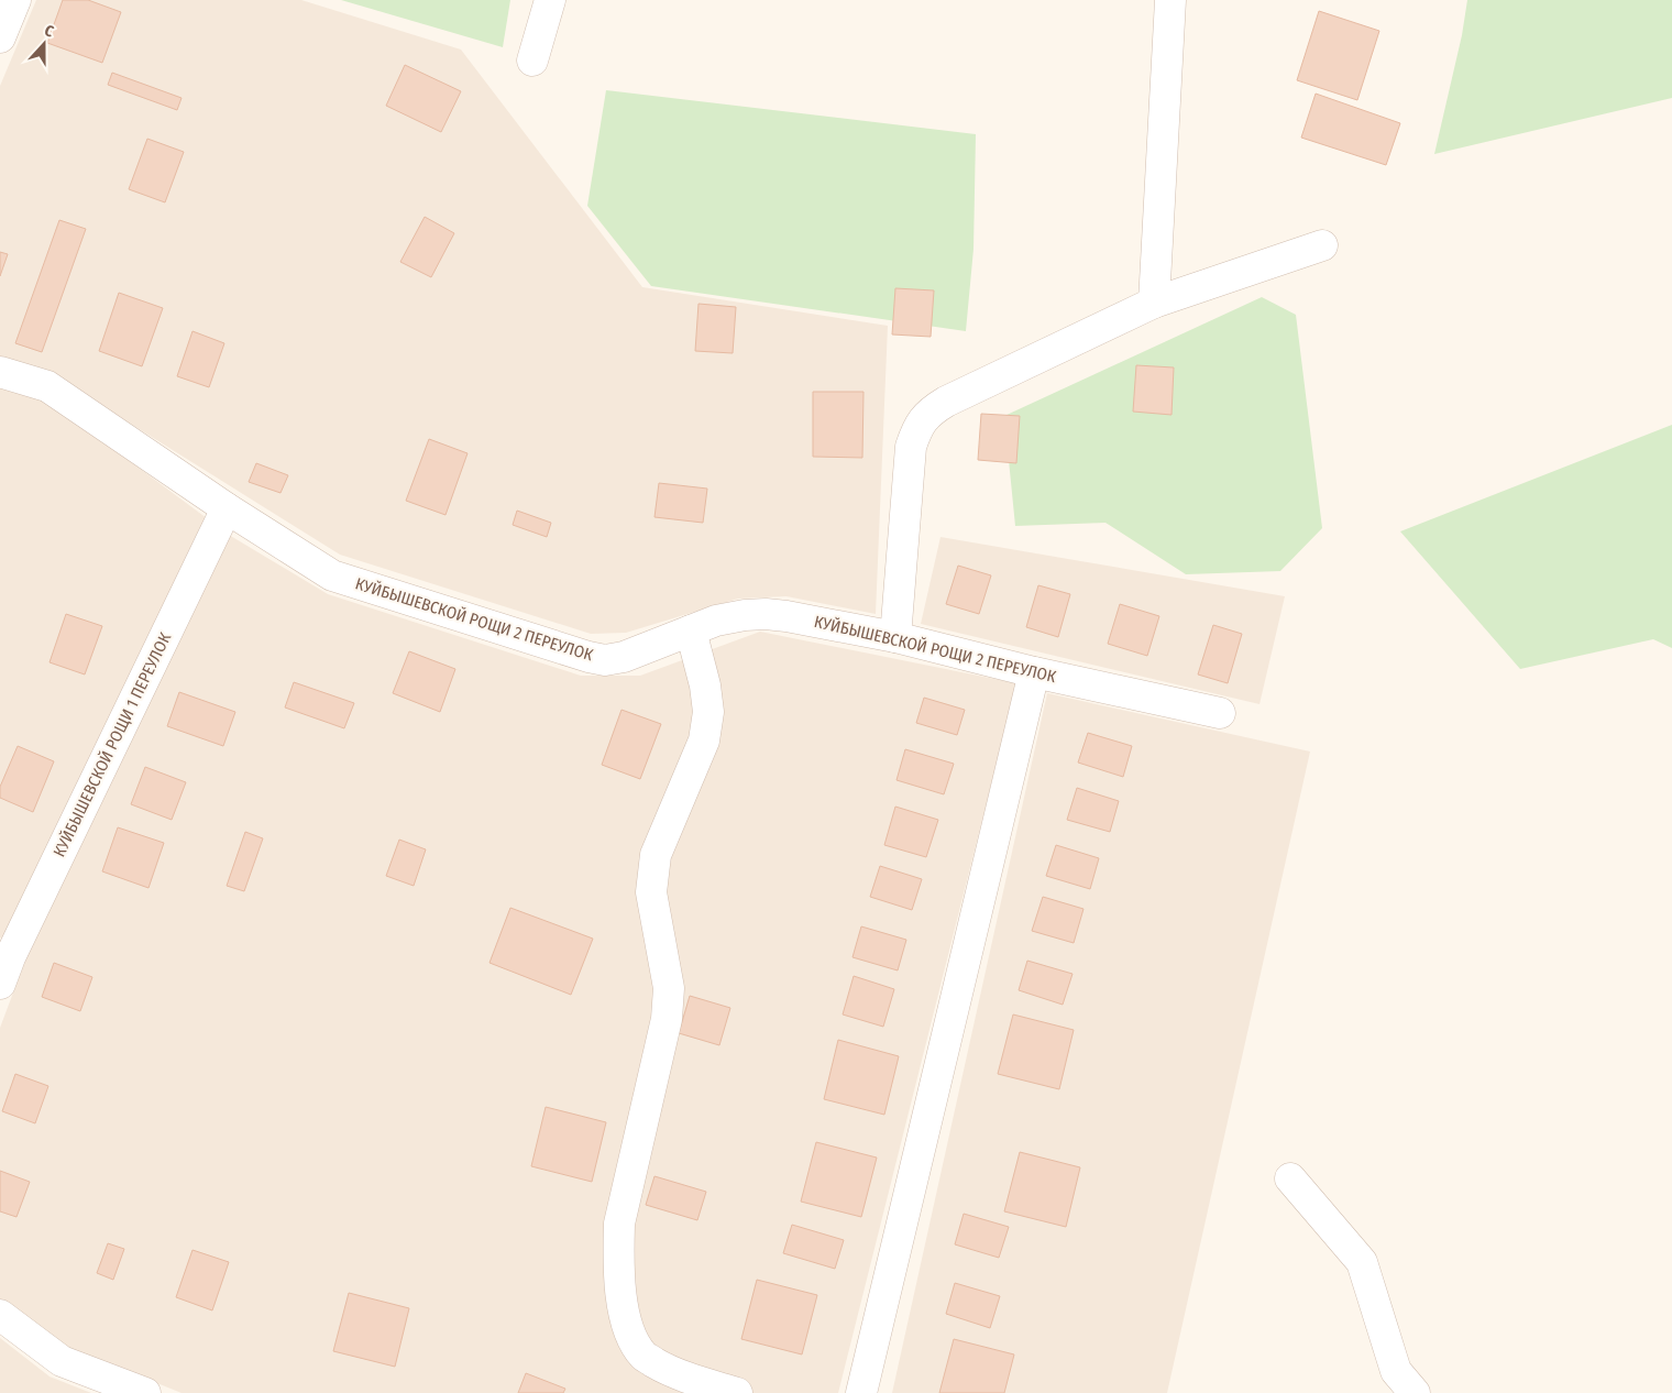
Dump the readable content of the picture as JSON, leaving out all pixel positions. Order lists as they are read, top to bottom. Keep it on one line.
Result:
{"streets":{"street":["КУЙБЫШЕВСКОЙ РОЩИ 2 ПЕРЕУЛОК","КУЙБЫШЕВСКОЙ РОЩИ 1 ПЕРЕУЛОК"]},"crossings":[["КУЙБЫШЕВСКОЙ РОЩИ 2 ПЕРЕУЛОК","КУЙБЫШЕВСКОЙ РОЩИ 1 ПЕРЕУЛОК"]],"north":"top"}
